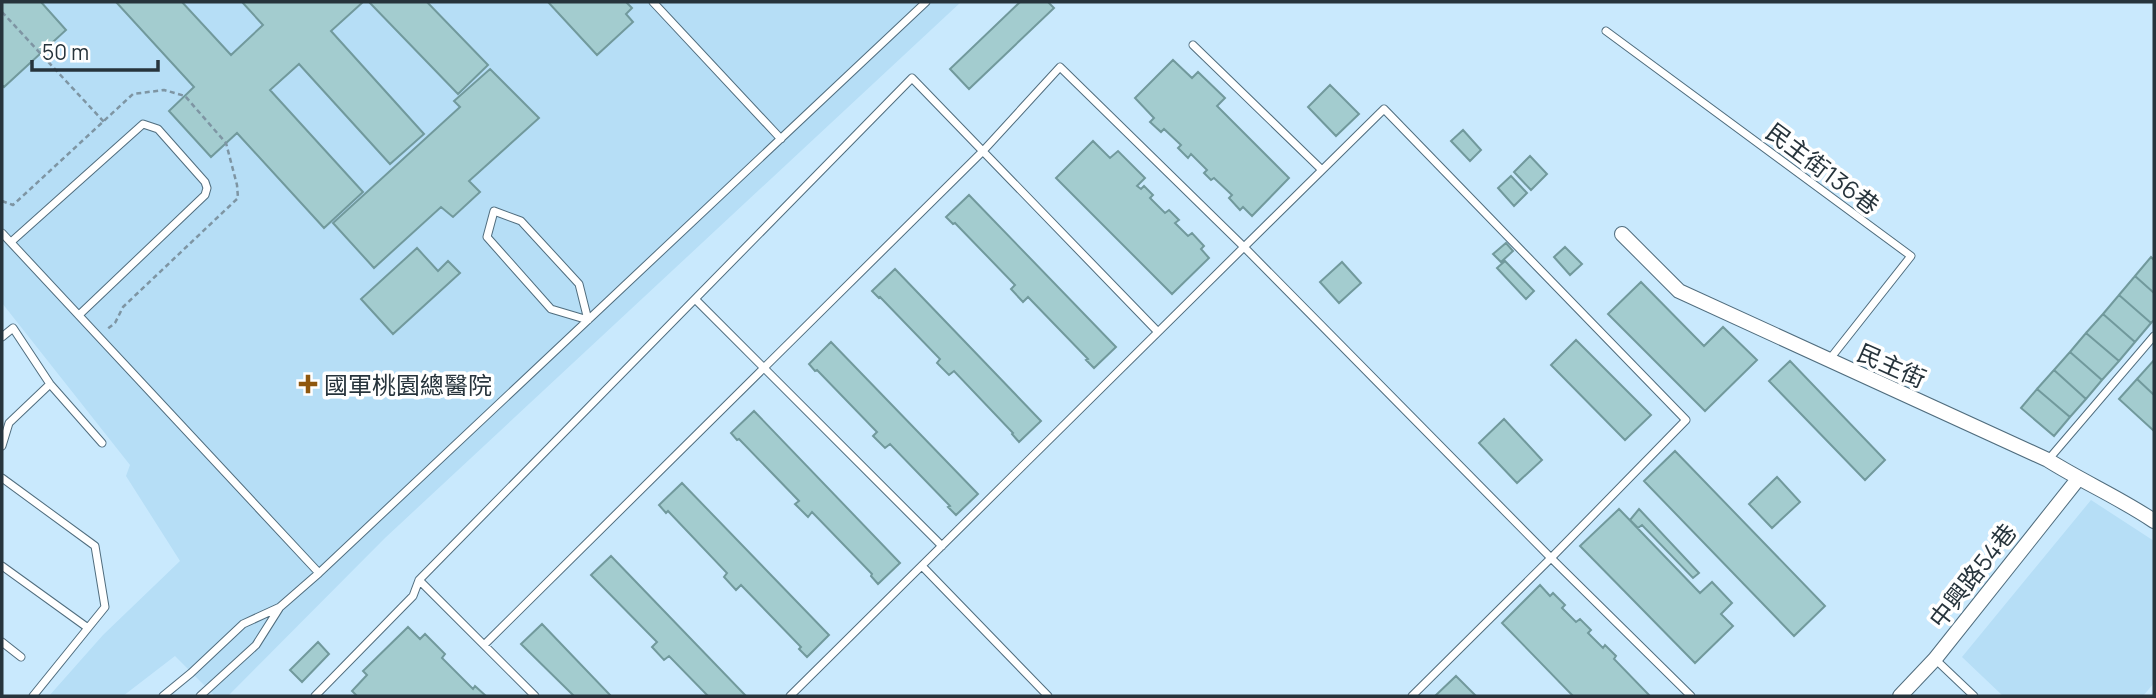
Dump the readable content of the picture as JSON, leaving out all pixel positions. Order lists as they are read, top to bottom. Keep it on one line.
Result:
{"streets":{"street":["民主街","中興路54巷"],"lane":["民主街136巷"]},"crossings":[["民主街136巷","民主街"],["民主街","中興路54巷"]],"places":{"health":["國軍桃園總醫院"]},"scale_bar":"50 m"}
